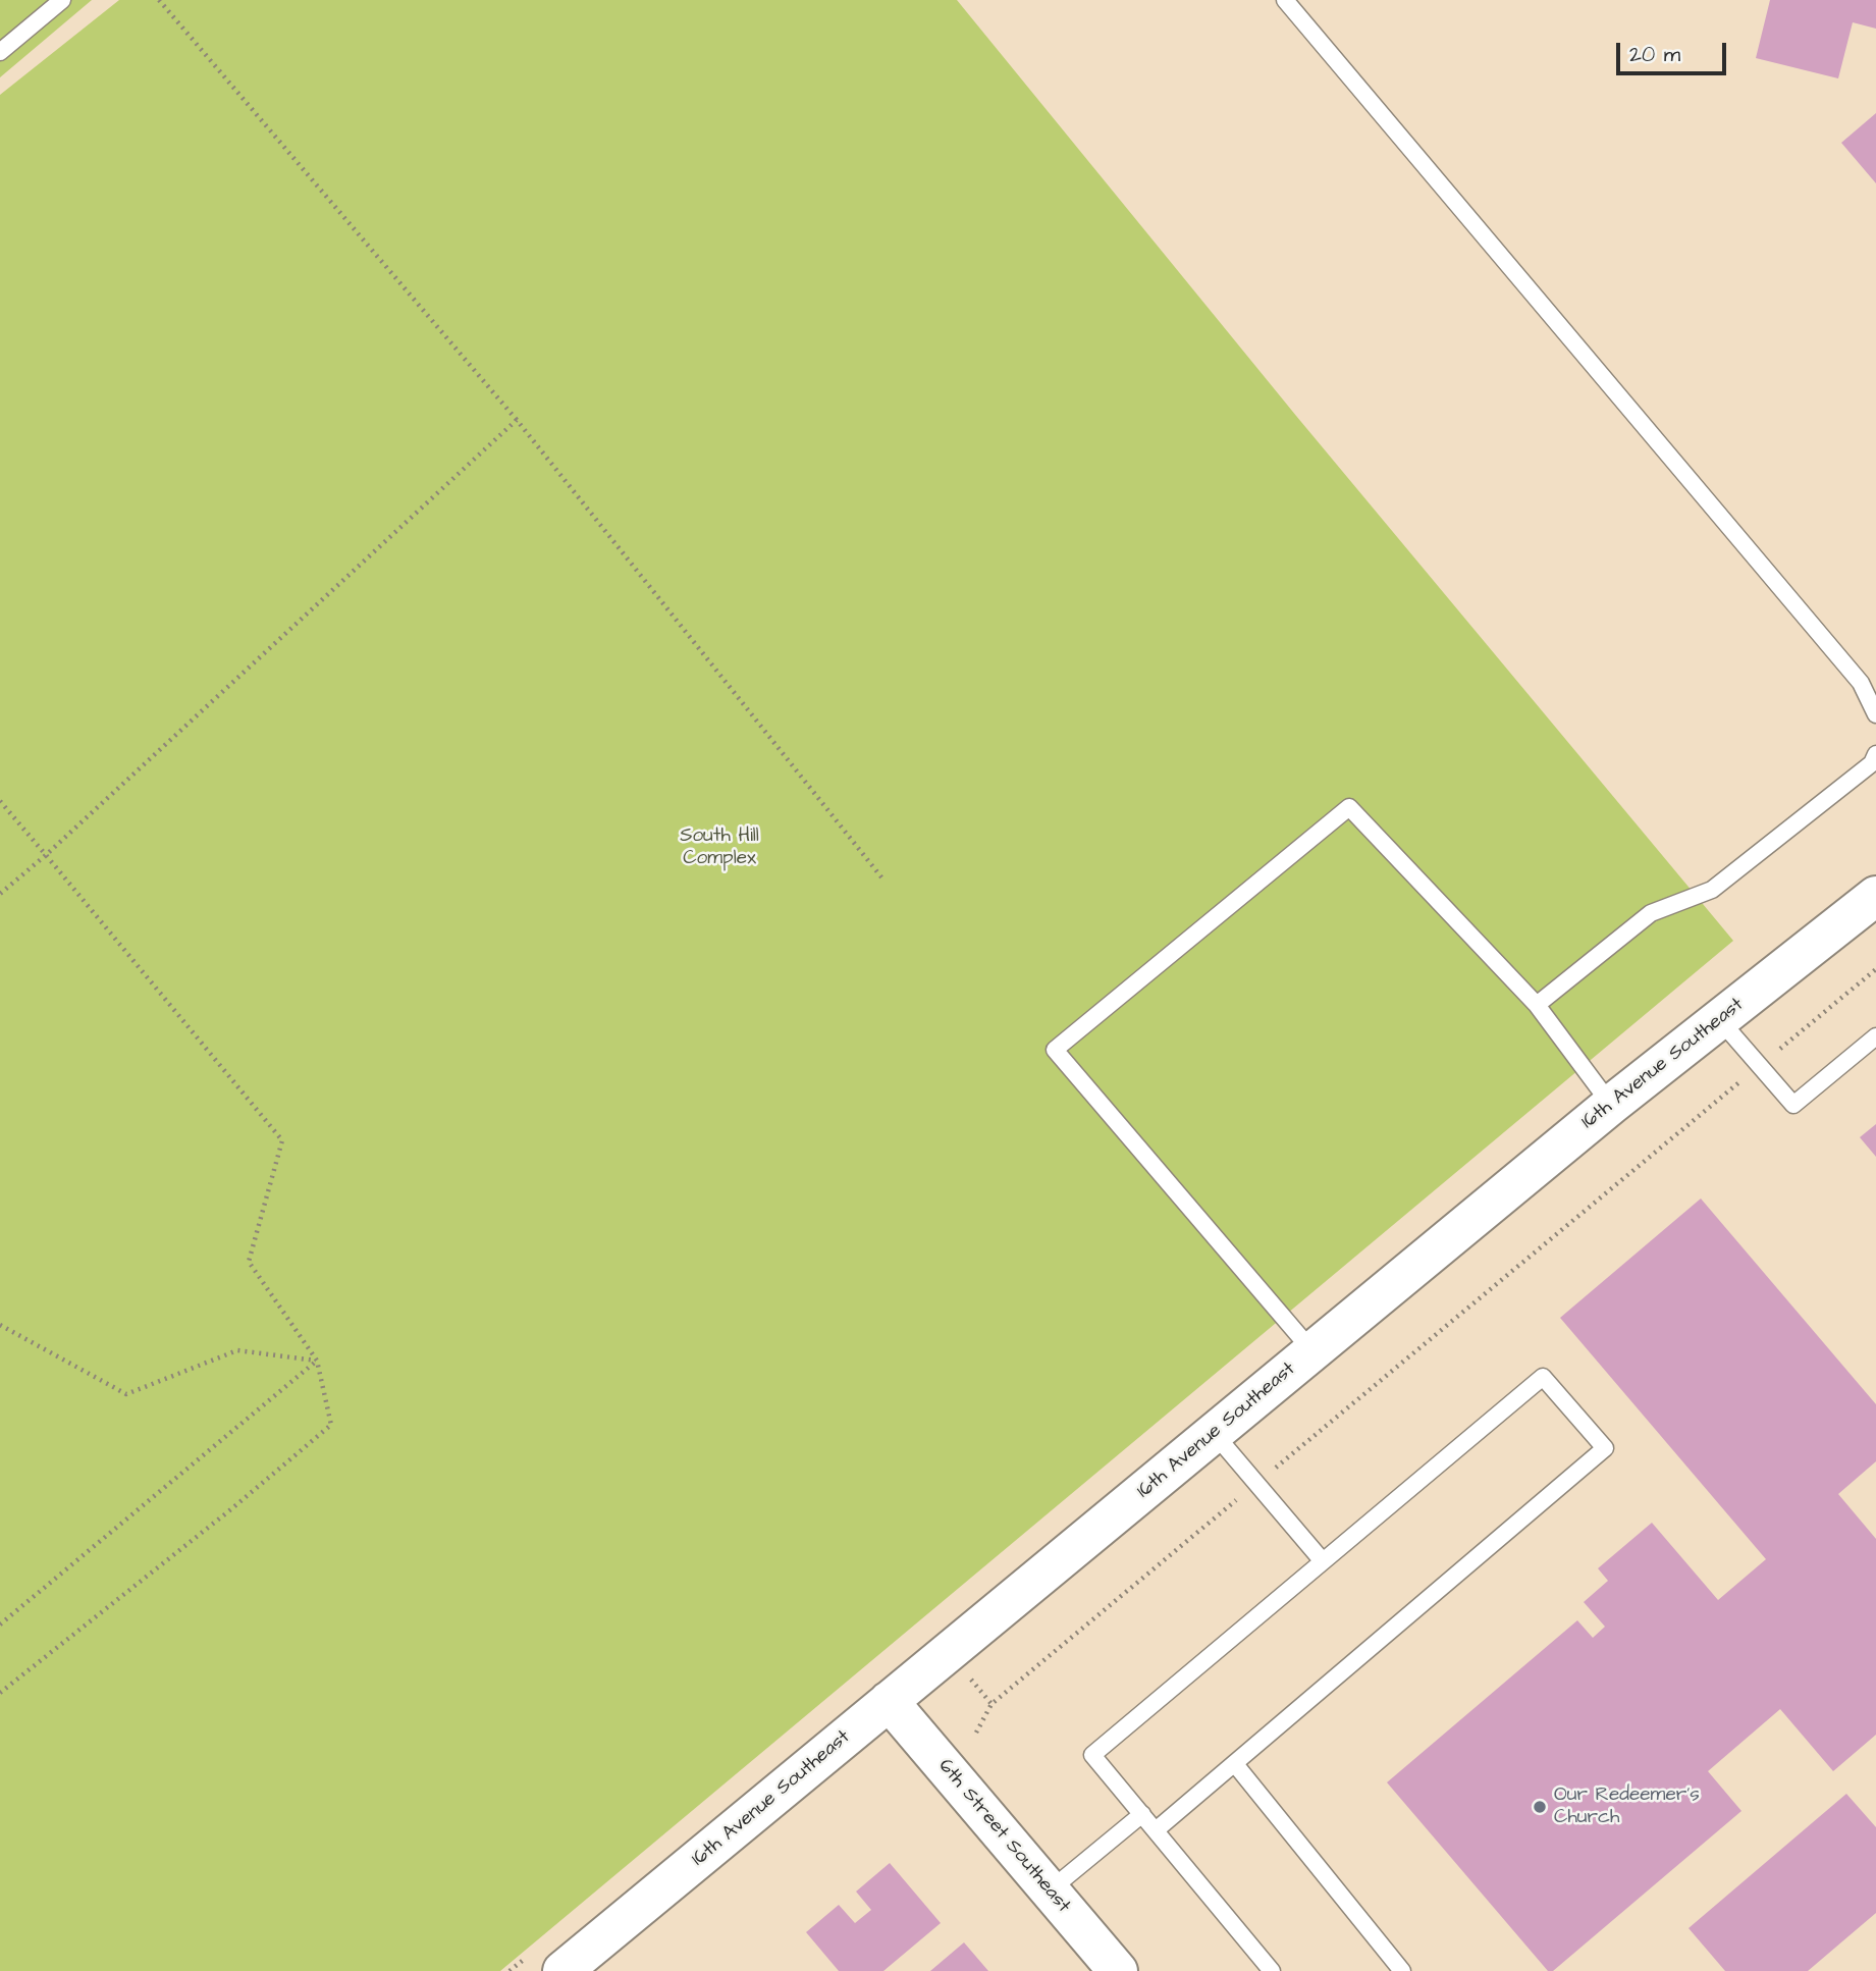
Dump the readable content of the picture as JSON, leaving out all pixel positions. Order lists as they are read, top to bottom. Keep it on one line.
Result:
{"streets":{"street":["16th Avenue Southeast","6th Street Southeast"]},"crossings":[["16th Avenue Southeast","6th Street Southeast"]],"parks":["South Hill Complex"],"places":["Our Redeemer's Church"],"scale_bar":"20 m"}
